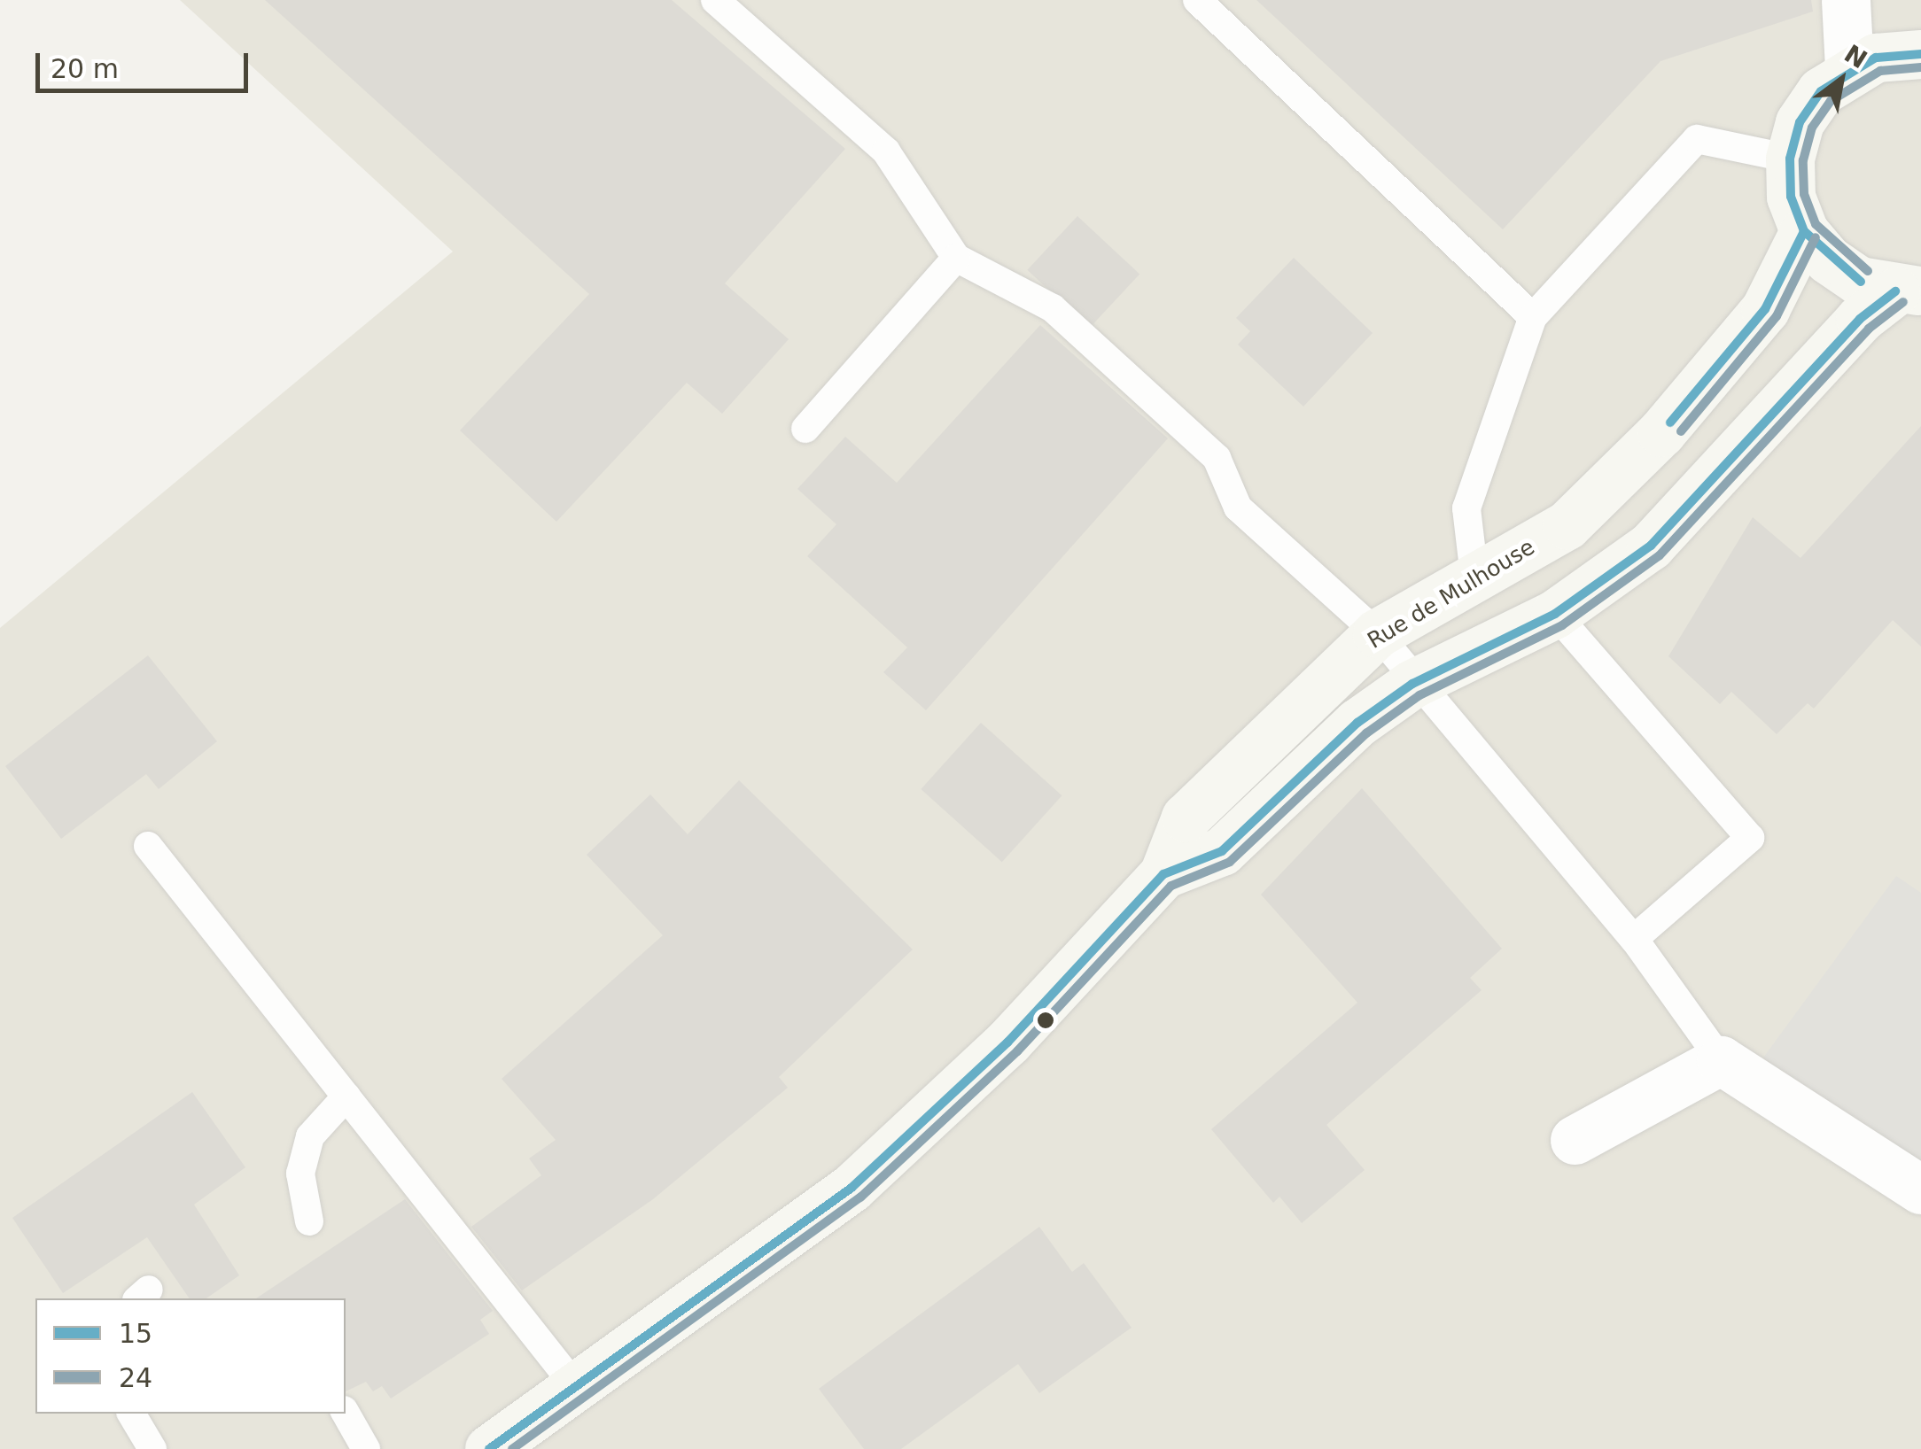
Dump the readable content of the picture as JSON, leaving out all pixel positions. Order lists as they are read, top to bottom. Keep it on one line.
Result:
{"streets":{"main road":["Rue de Mulhouse"]},"lines":["transit line 15","transit line 24"],"legend":["15","24"],"scale_bar":"20 m","north":"top right"}
